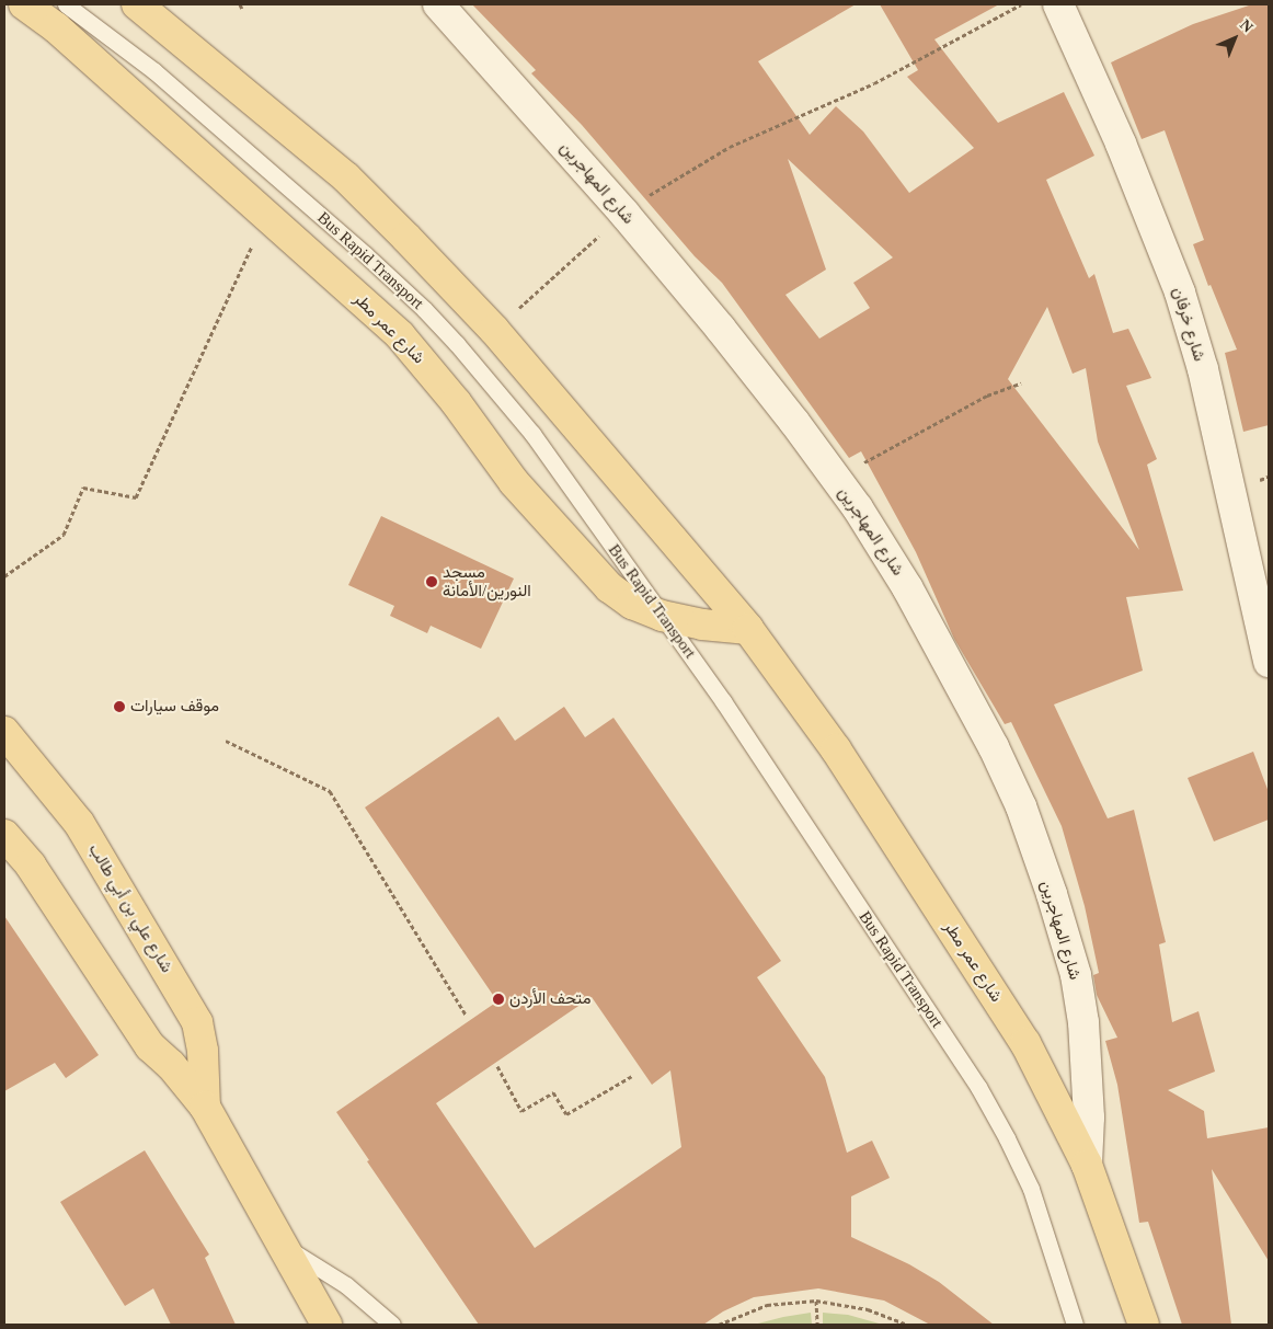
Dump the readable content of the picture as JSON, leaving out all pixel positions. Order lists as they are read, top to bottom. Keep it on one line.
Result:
{"streets":{"main road":["شارع عمر مطر","شارع علي بن أبي طالب"],"street":["شارع المهاجرين","شارع خرفان"],"lane":["Bus Rapid Transport"]},"crossings":[["شارع المهاجرين","شارع عمر مطر"],["Bus Rapid Transport","شارع عمر مطر"]],"places":["مسجد النورين/الأمانة","موقف سيارات","متحف الأردن"],"north":"top right"}
